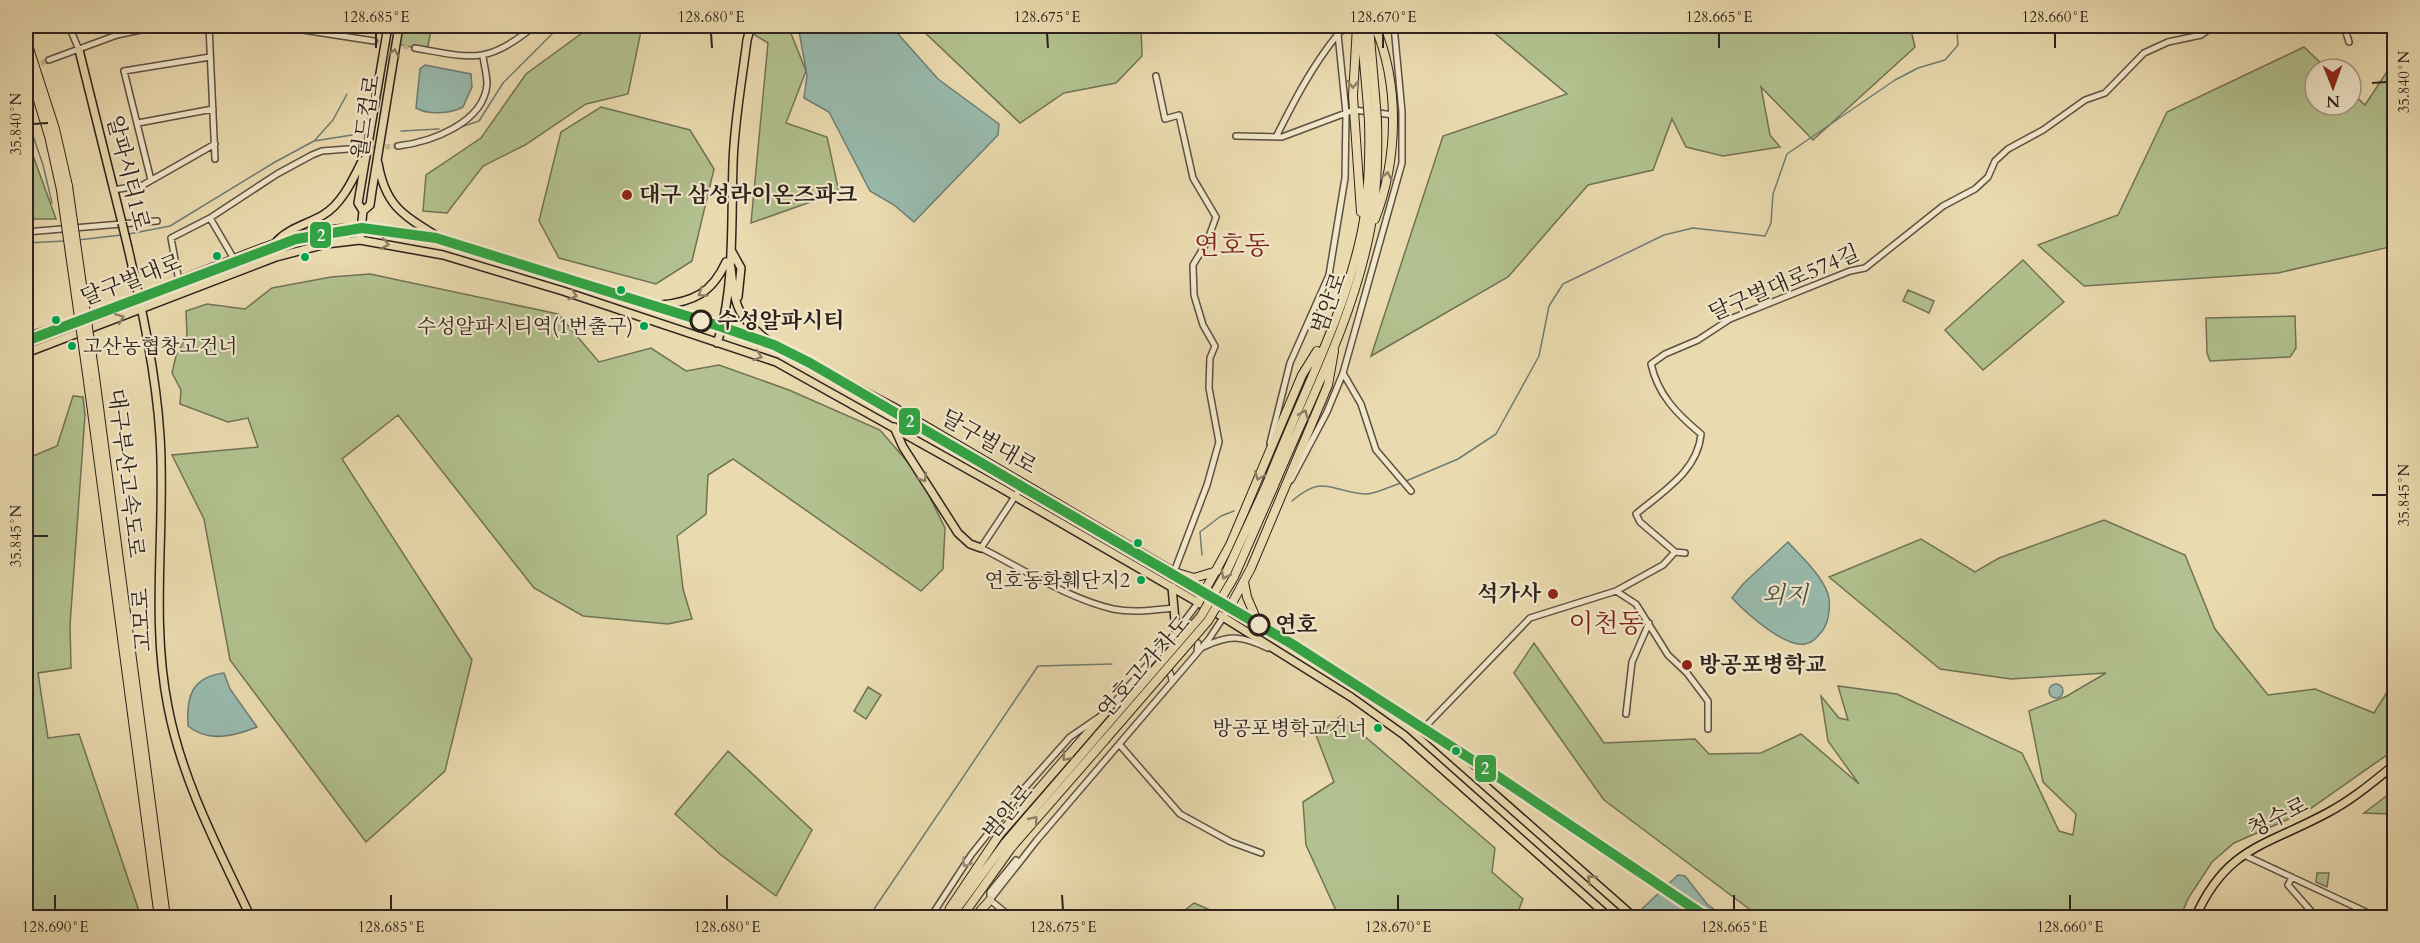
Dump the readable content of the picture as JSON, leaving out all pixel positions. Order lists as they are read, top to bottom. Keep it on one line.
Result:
{"streets":{"highway":["범안로","대구부산고속도로","연호고가차도"],"main road":["월드컵로","알파시티1로","달구벌대로","고모로","청수로"],"street":["달구벌대로574길"]},"crossings":[["월드컵로","달구벌대로"],["알파시티1로","달구벌대로"],["알파시티1로","고모로"],["달구벌대로","고모로"],["범안로","연호고가차도"]],"districts":["연호동","이천동"],"water":["외지"],"places":["대구 삼성라이온즈파크","수성알파시티","수성알파시티역(1번출구)","고산농협창고건너","연호동화훼단지2","석가사","연호","방공포병학교","방공포병학교건너"],"lines":["transit line 2"],"north":"bottom","coordinates":["128.685°E","128.680°E","128.675°E","128.670°E","128.665°E","128.660°E","35.840°N","35.845°N","128.690°E"]}
